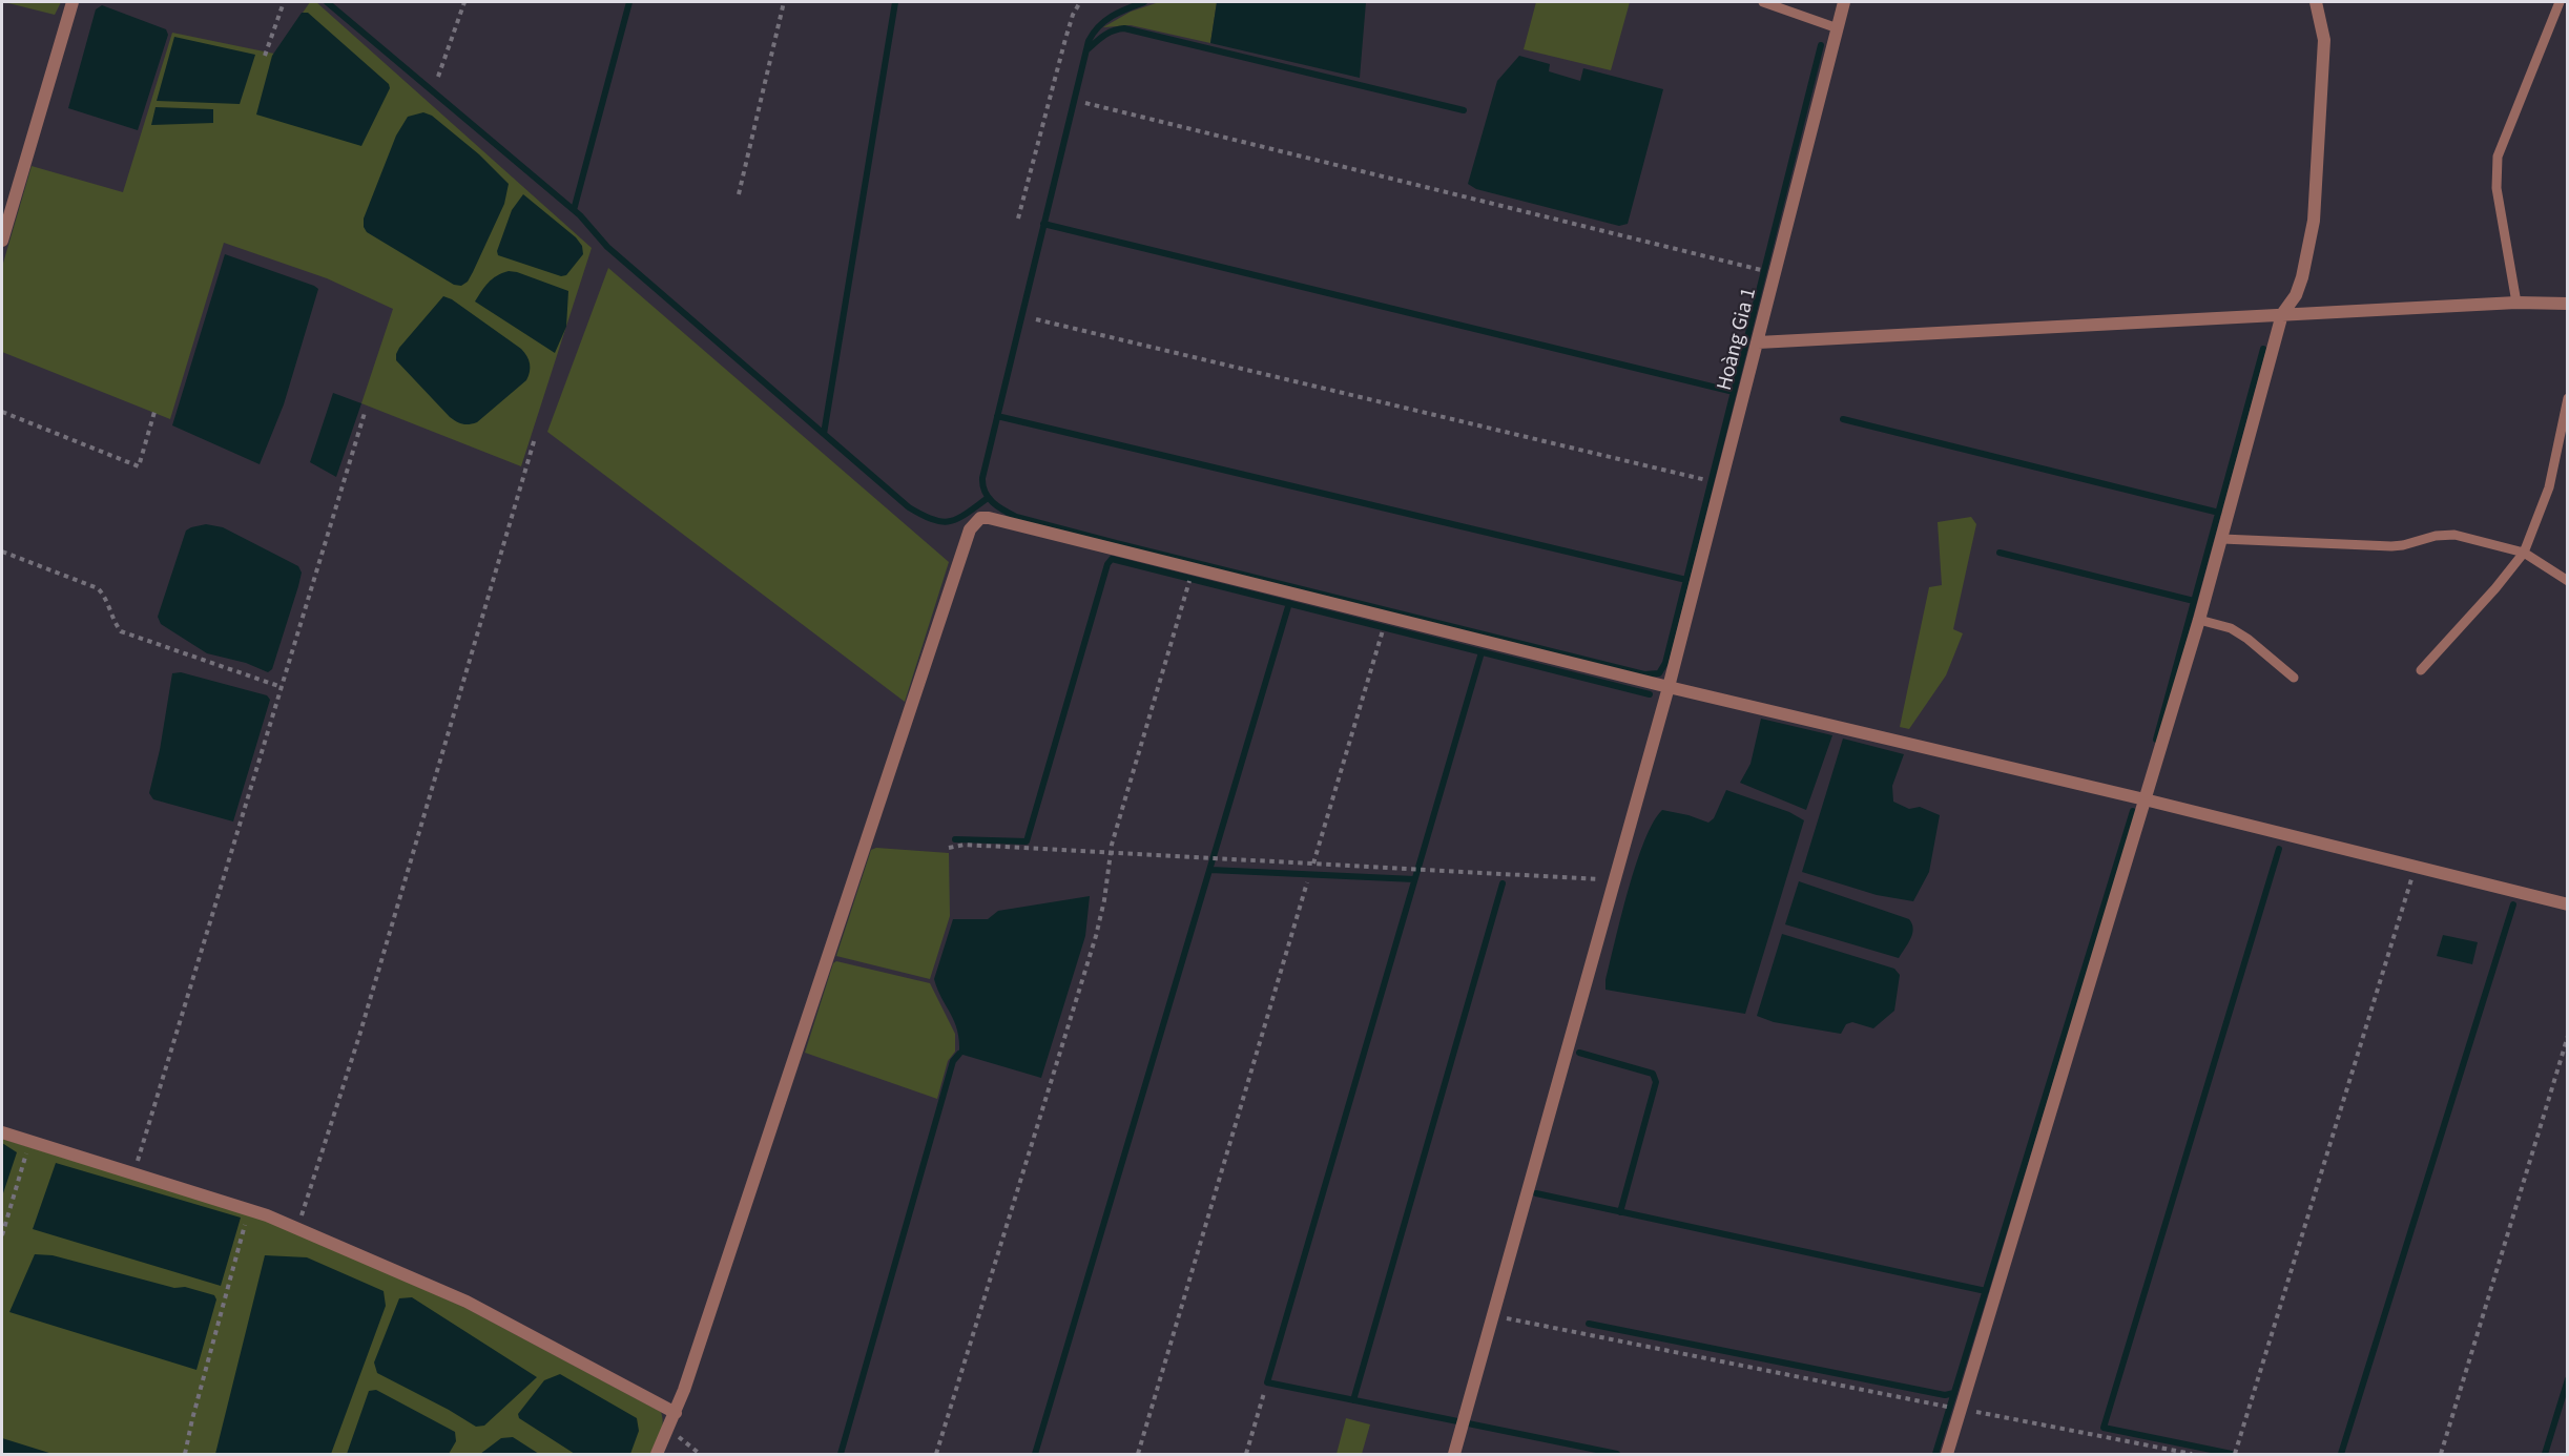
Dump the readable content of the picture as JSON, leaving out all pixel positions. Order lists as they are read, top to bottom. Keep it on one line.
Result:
{"streets":{"street":["Hoàng Gia 1"]}}
